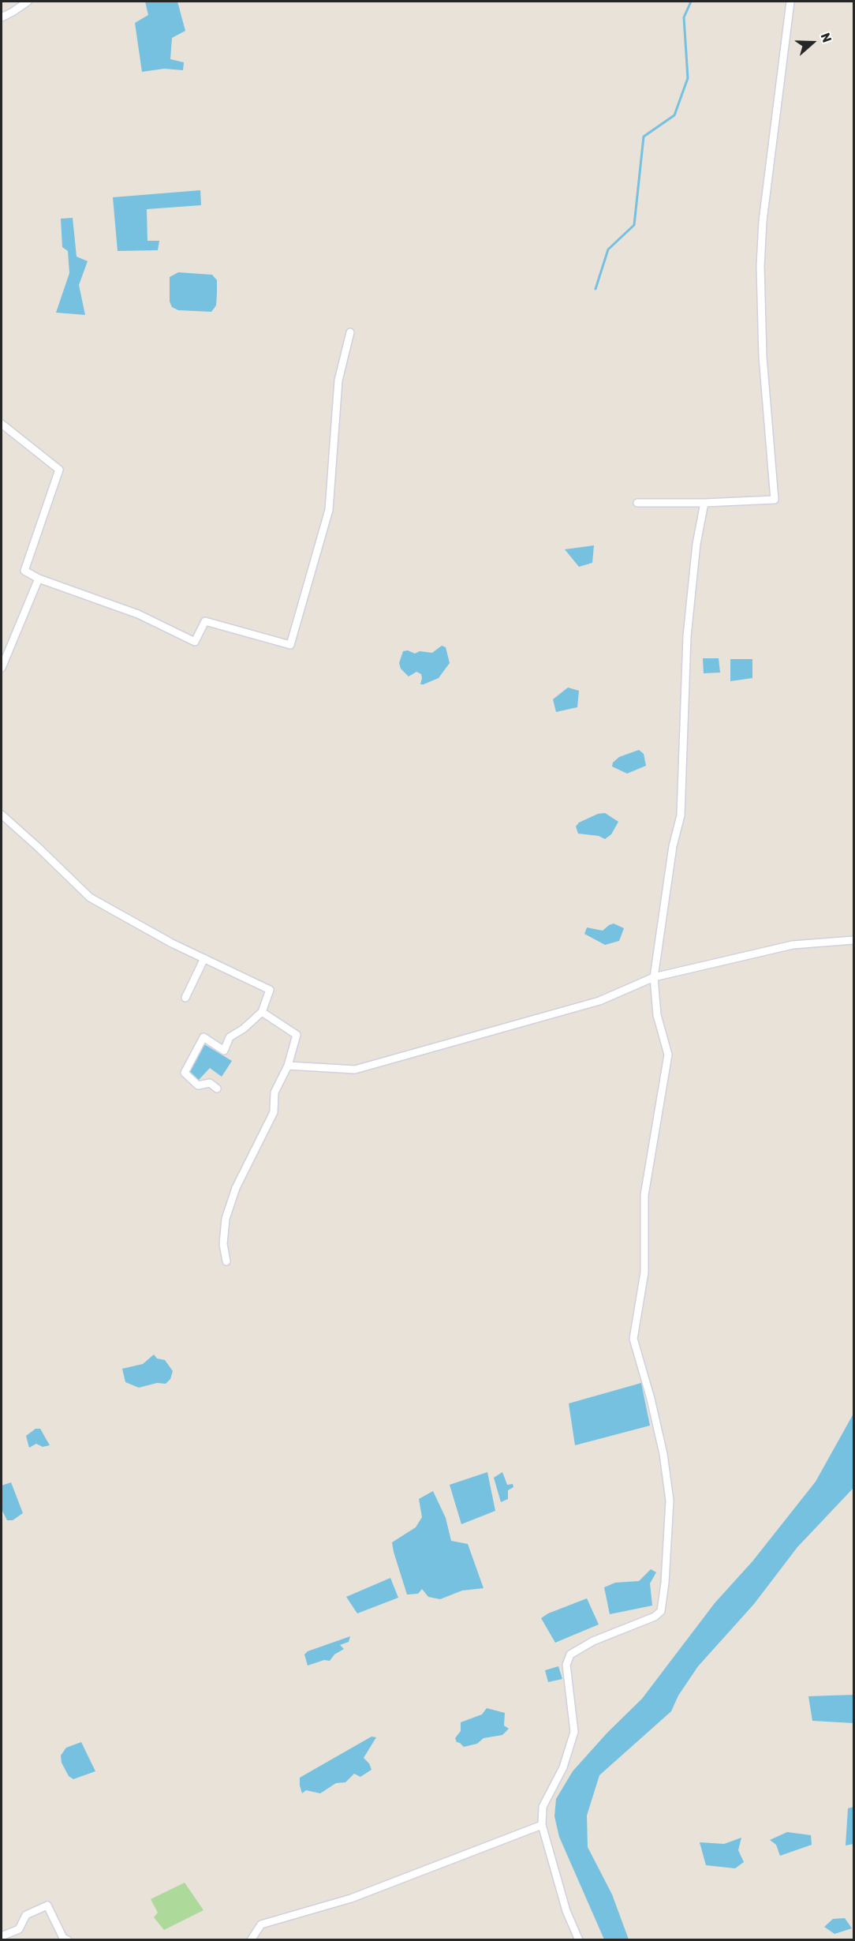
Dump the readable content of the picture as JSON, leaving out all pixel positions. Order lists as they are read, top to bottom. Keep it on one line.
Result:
{"north":"right"}
